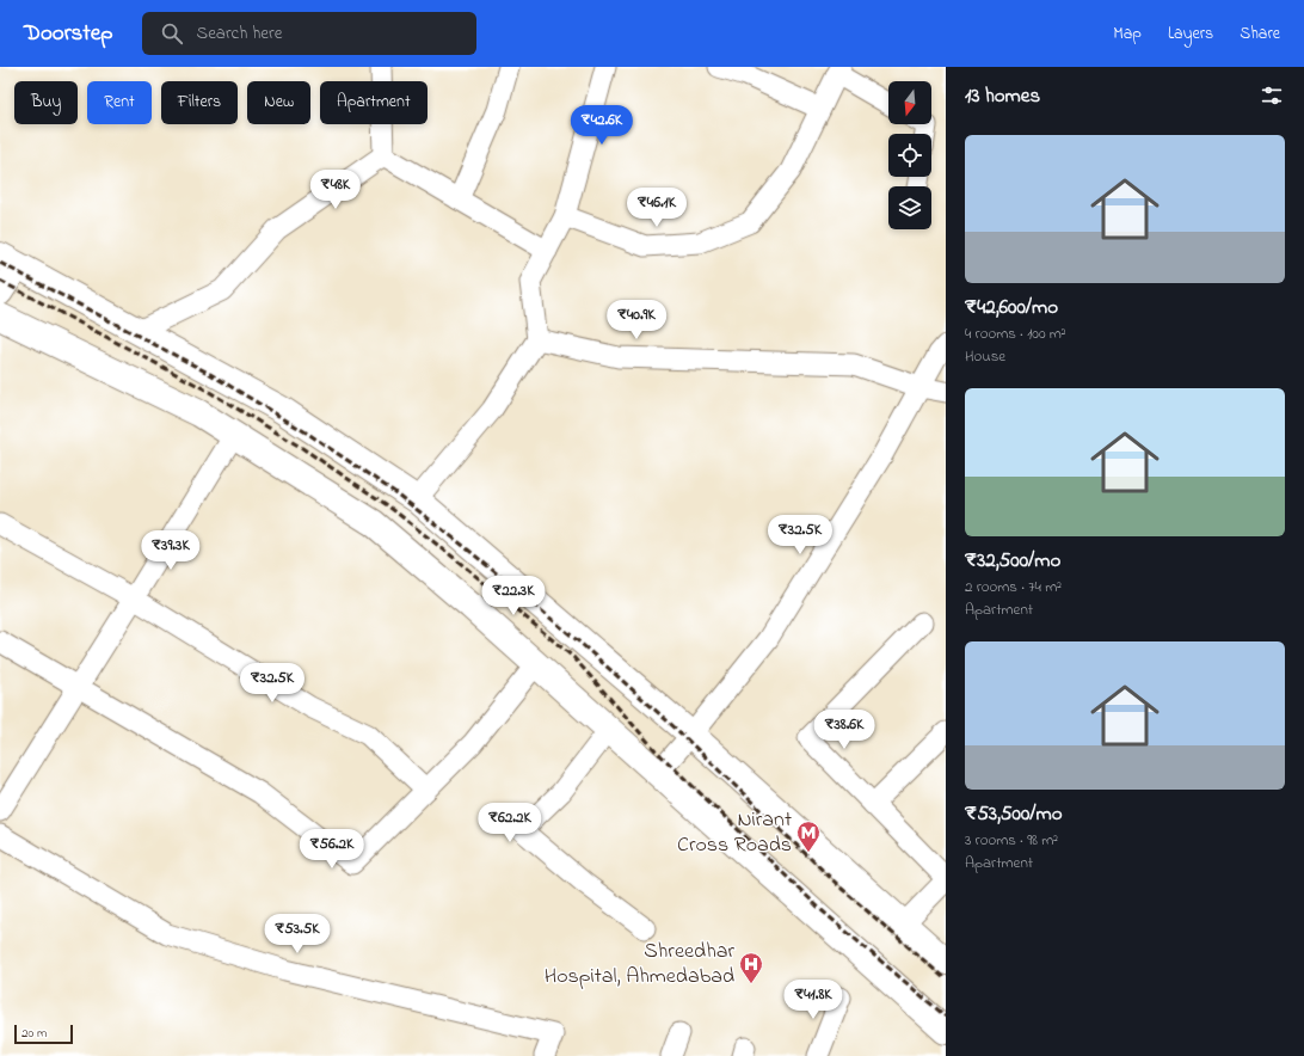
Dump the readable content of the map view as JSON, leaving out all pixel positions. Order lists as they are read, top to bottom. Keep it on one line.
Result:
{"places":{"metro station":["Nirant Cross Roads"],"hospital":["Shreedhar Hospital, Ahmedabad"]},"scale_bar":"20 m","north":"bottom","page":{"header":"Doorstep","search":"Search here","nav":["Map","Layers","Share"],"heading":"13 homes","chip":["Buy","Rent","Filters","New","Apartment"],"price":["₹42.6K","₹48K","₹46.1K","₹40.9K","₹32.5K","₹39.3K","₹22.3K","₹32.5K","₹38.6K","₹62.2K","₹56.2K","₹53.5K","₹41.8K"],"list":[{"name":"₹42,600/mo","note":"4 rooms · 100 m² · House"},{"name":"₹32,500/mo","note":"2 rooms · 74 m² · Apartment"},{"name":"₹53,500/mo","note":"3 rooms · 98 m² · Apartment"}],"scale":"20 m"}}
